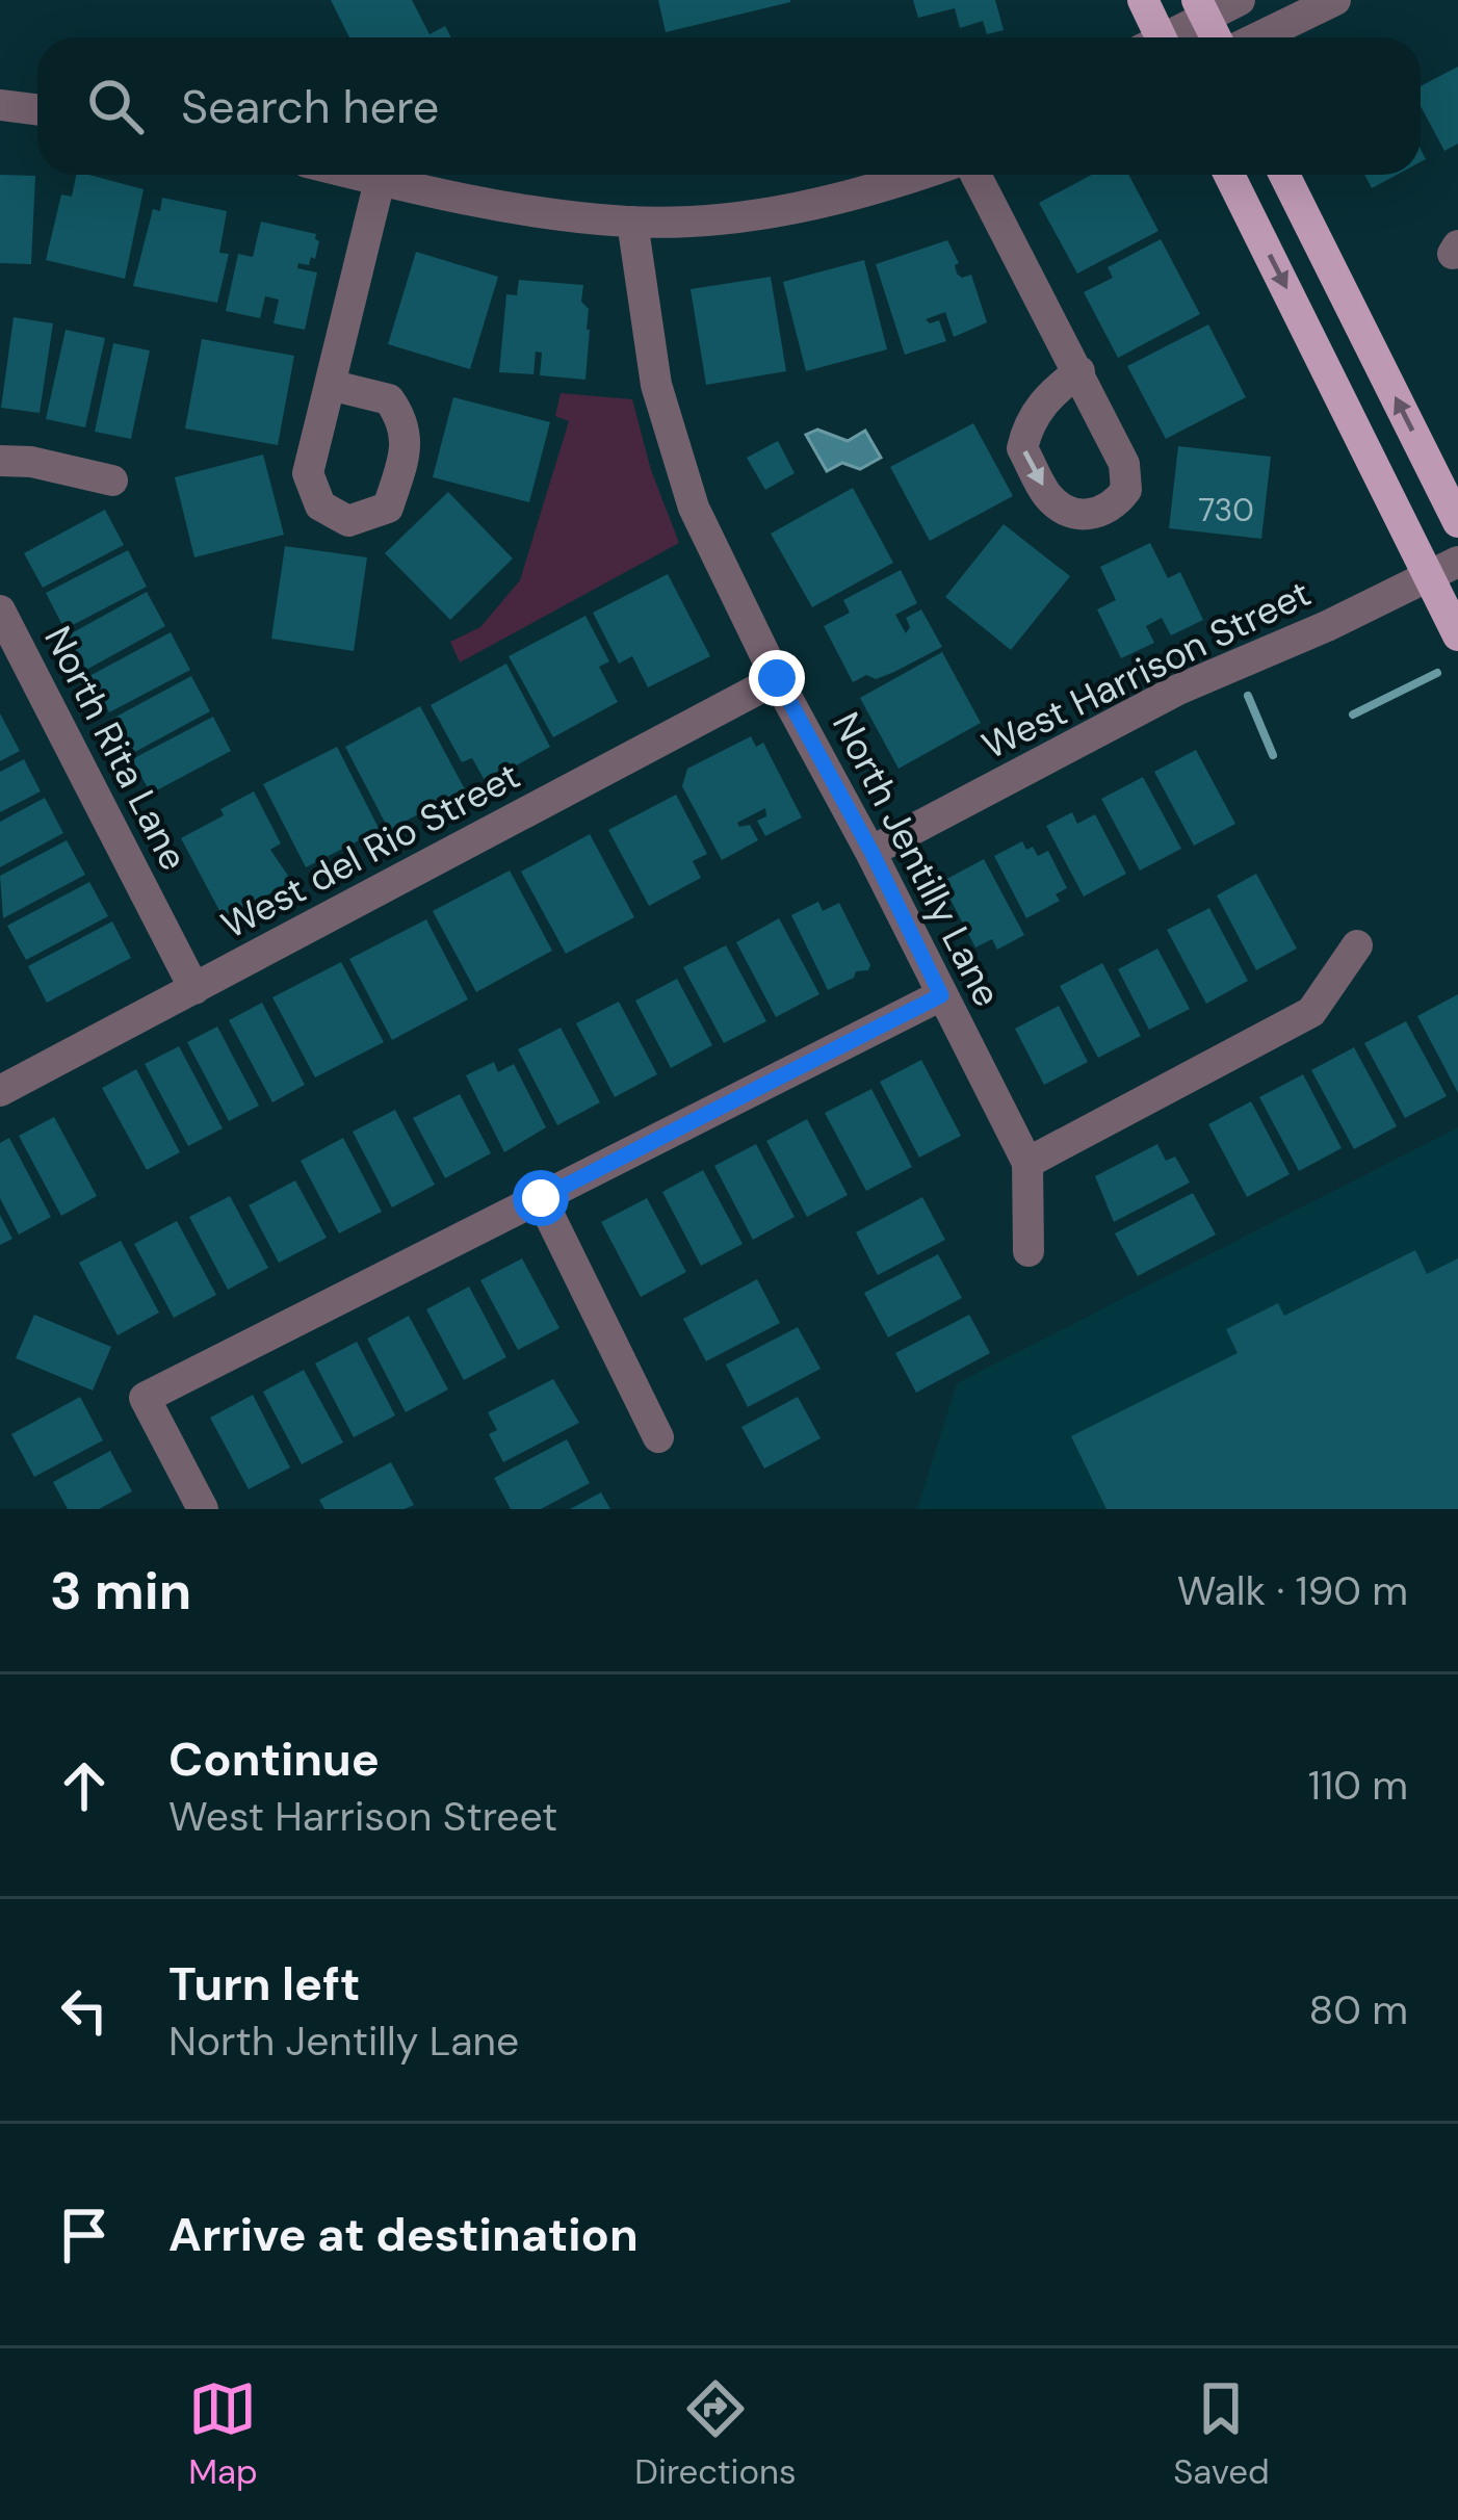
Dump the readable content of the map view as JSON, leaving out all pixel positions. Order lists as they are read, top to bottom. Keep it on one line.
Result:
{"streets":{"street":["West Harrison Street","North Rita Lane","West del Rio Street","North Jentilly Lane"]},"crossings":[["West Harrison Street","North Jentilly Lane"],["North Rita Lane","West del Rio Street"],["West del Rio Street","North Jentilly Lane"]],"house_numbers":["730"],"page":{"search":"Search here","heading":["3 min","Walk · 190 m"],"list":[["Continue","West Harrison Street","110 m"],["Turn left","North Jentilly Lane","80 m"],"Arrive at destination"],"nav":["Map","Directions","Saved"]}}
